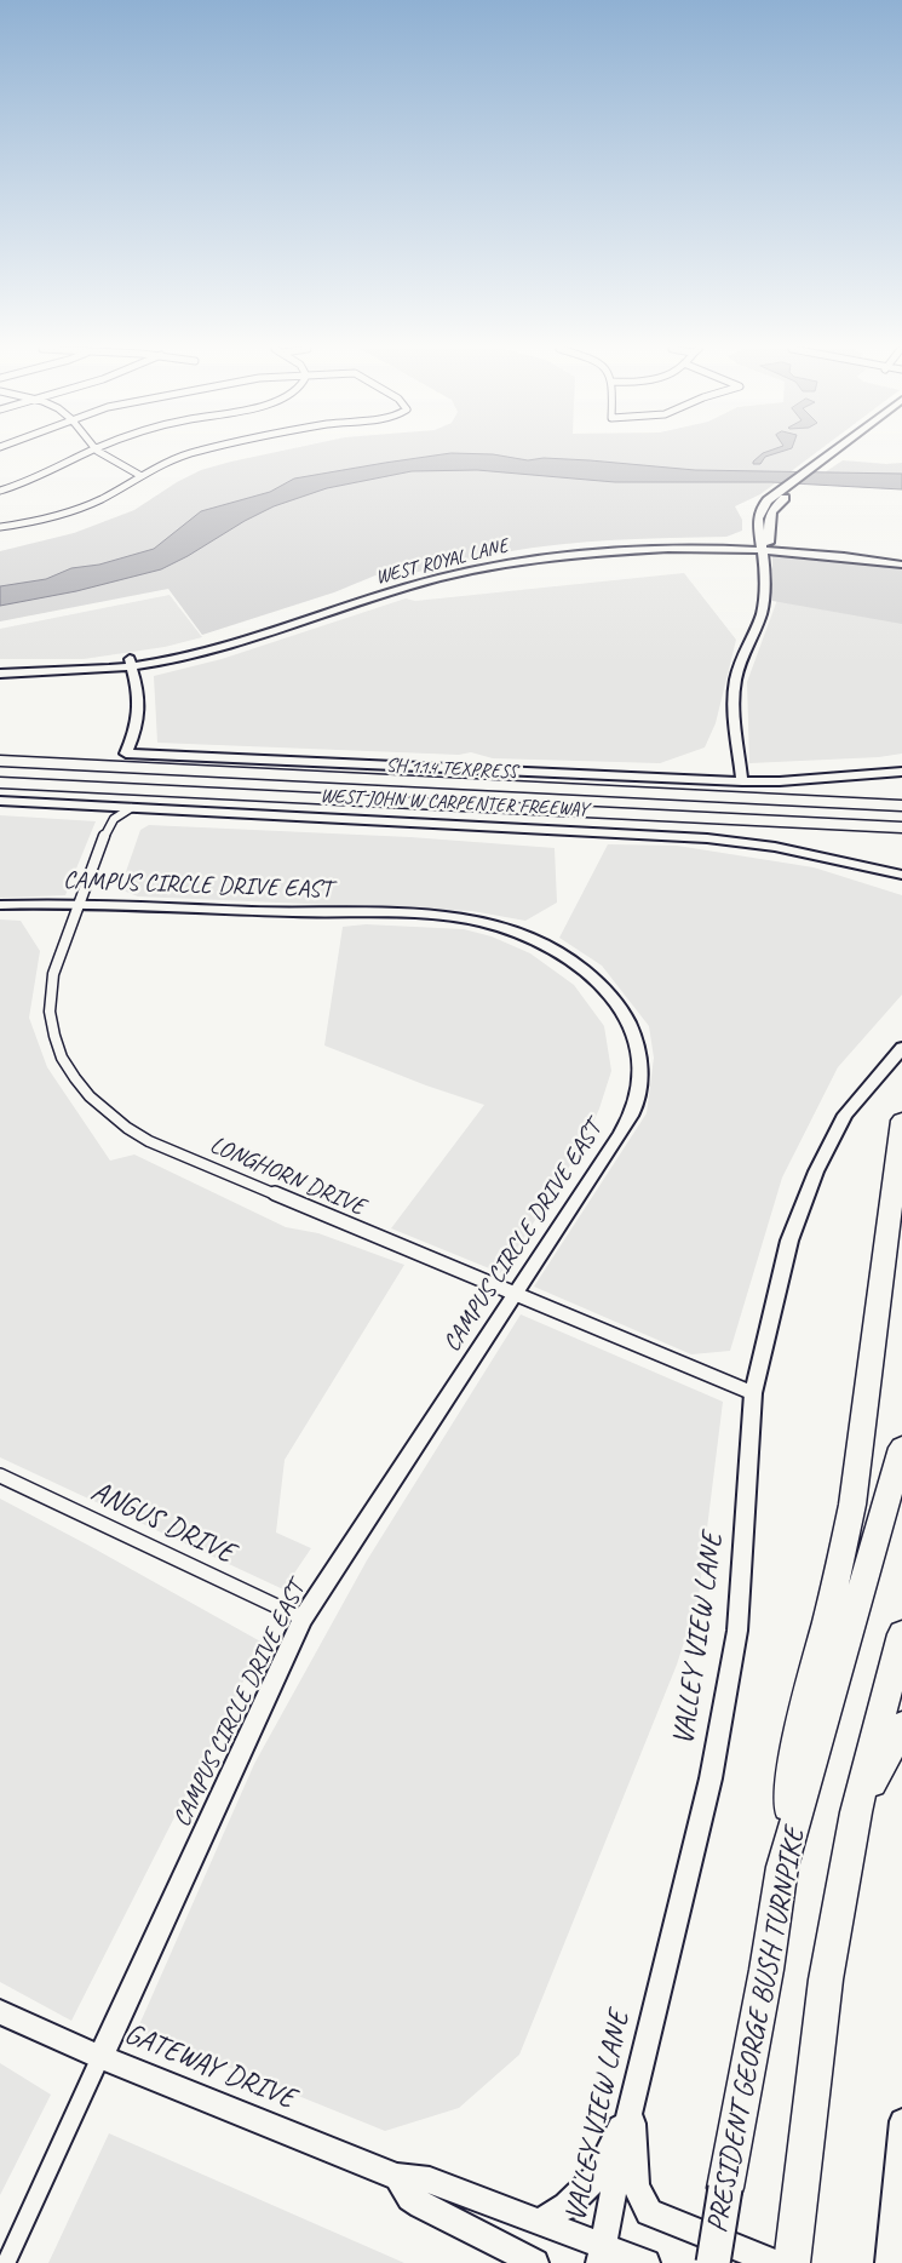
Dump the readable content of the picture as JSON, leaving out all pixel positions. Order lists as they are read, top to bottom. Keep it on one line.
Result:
{"streets":{"highway":["SH 114 TEXPRESS","WEST JOHN W CARPENTER FREEWAY","PRESIDENT GEORGE BUSH TURNPIKE"],"main road":["WEST ROYAL LANE","CAMPUS CIRCLE DRIVE EAST","VALLEY VIEW LANE","GATEWAY DRIVE"],"street":["LONGHORN DRIVE","ANGUS DRIVE"]},"crossings":[["CAMPUS CIRCLE DRIVE EAST","LONGHORN DRIVE"],["CAMPUS CIRCLE DRIVE EAST","ANGUS DRIVE"],["CAMPUS CIRCLE DRIVE EAST","GATEWAY DRIVE"],["LONGHORN DRIVE","VALLEY VIEW LANE"],["VALLEY VIEW LANE","GATEWAY DRIVE"]]}
